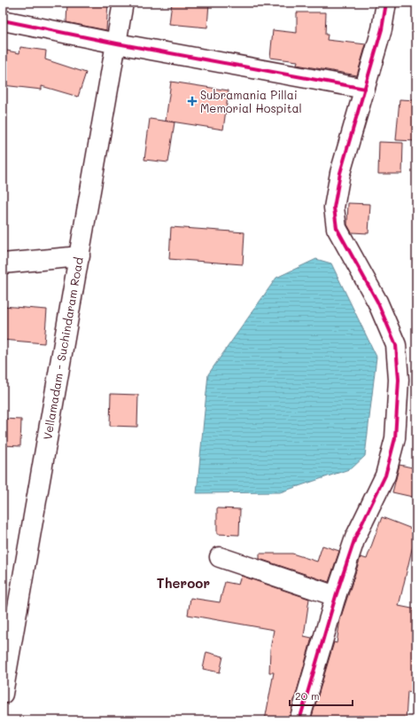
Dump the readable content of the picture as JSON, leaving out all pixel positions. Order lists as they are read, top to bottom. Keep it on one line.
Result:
{"streets":{"street":["Vellamadam - Suchindaram Road"]},"districts":["Theroor"],"places":{"health":["Subramania Pillai Memorial Hospital"]},"scale_bar":"20 m"}
